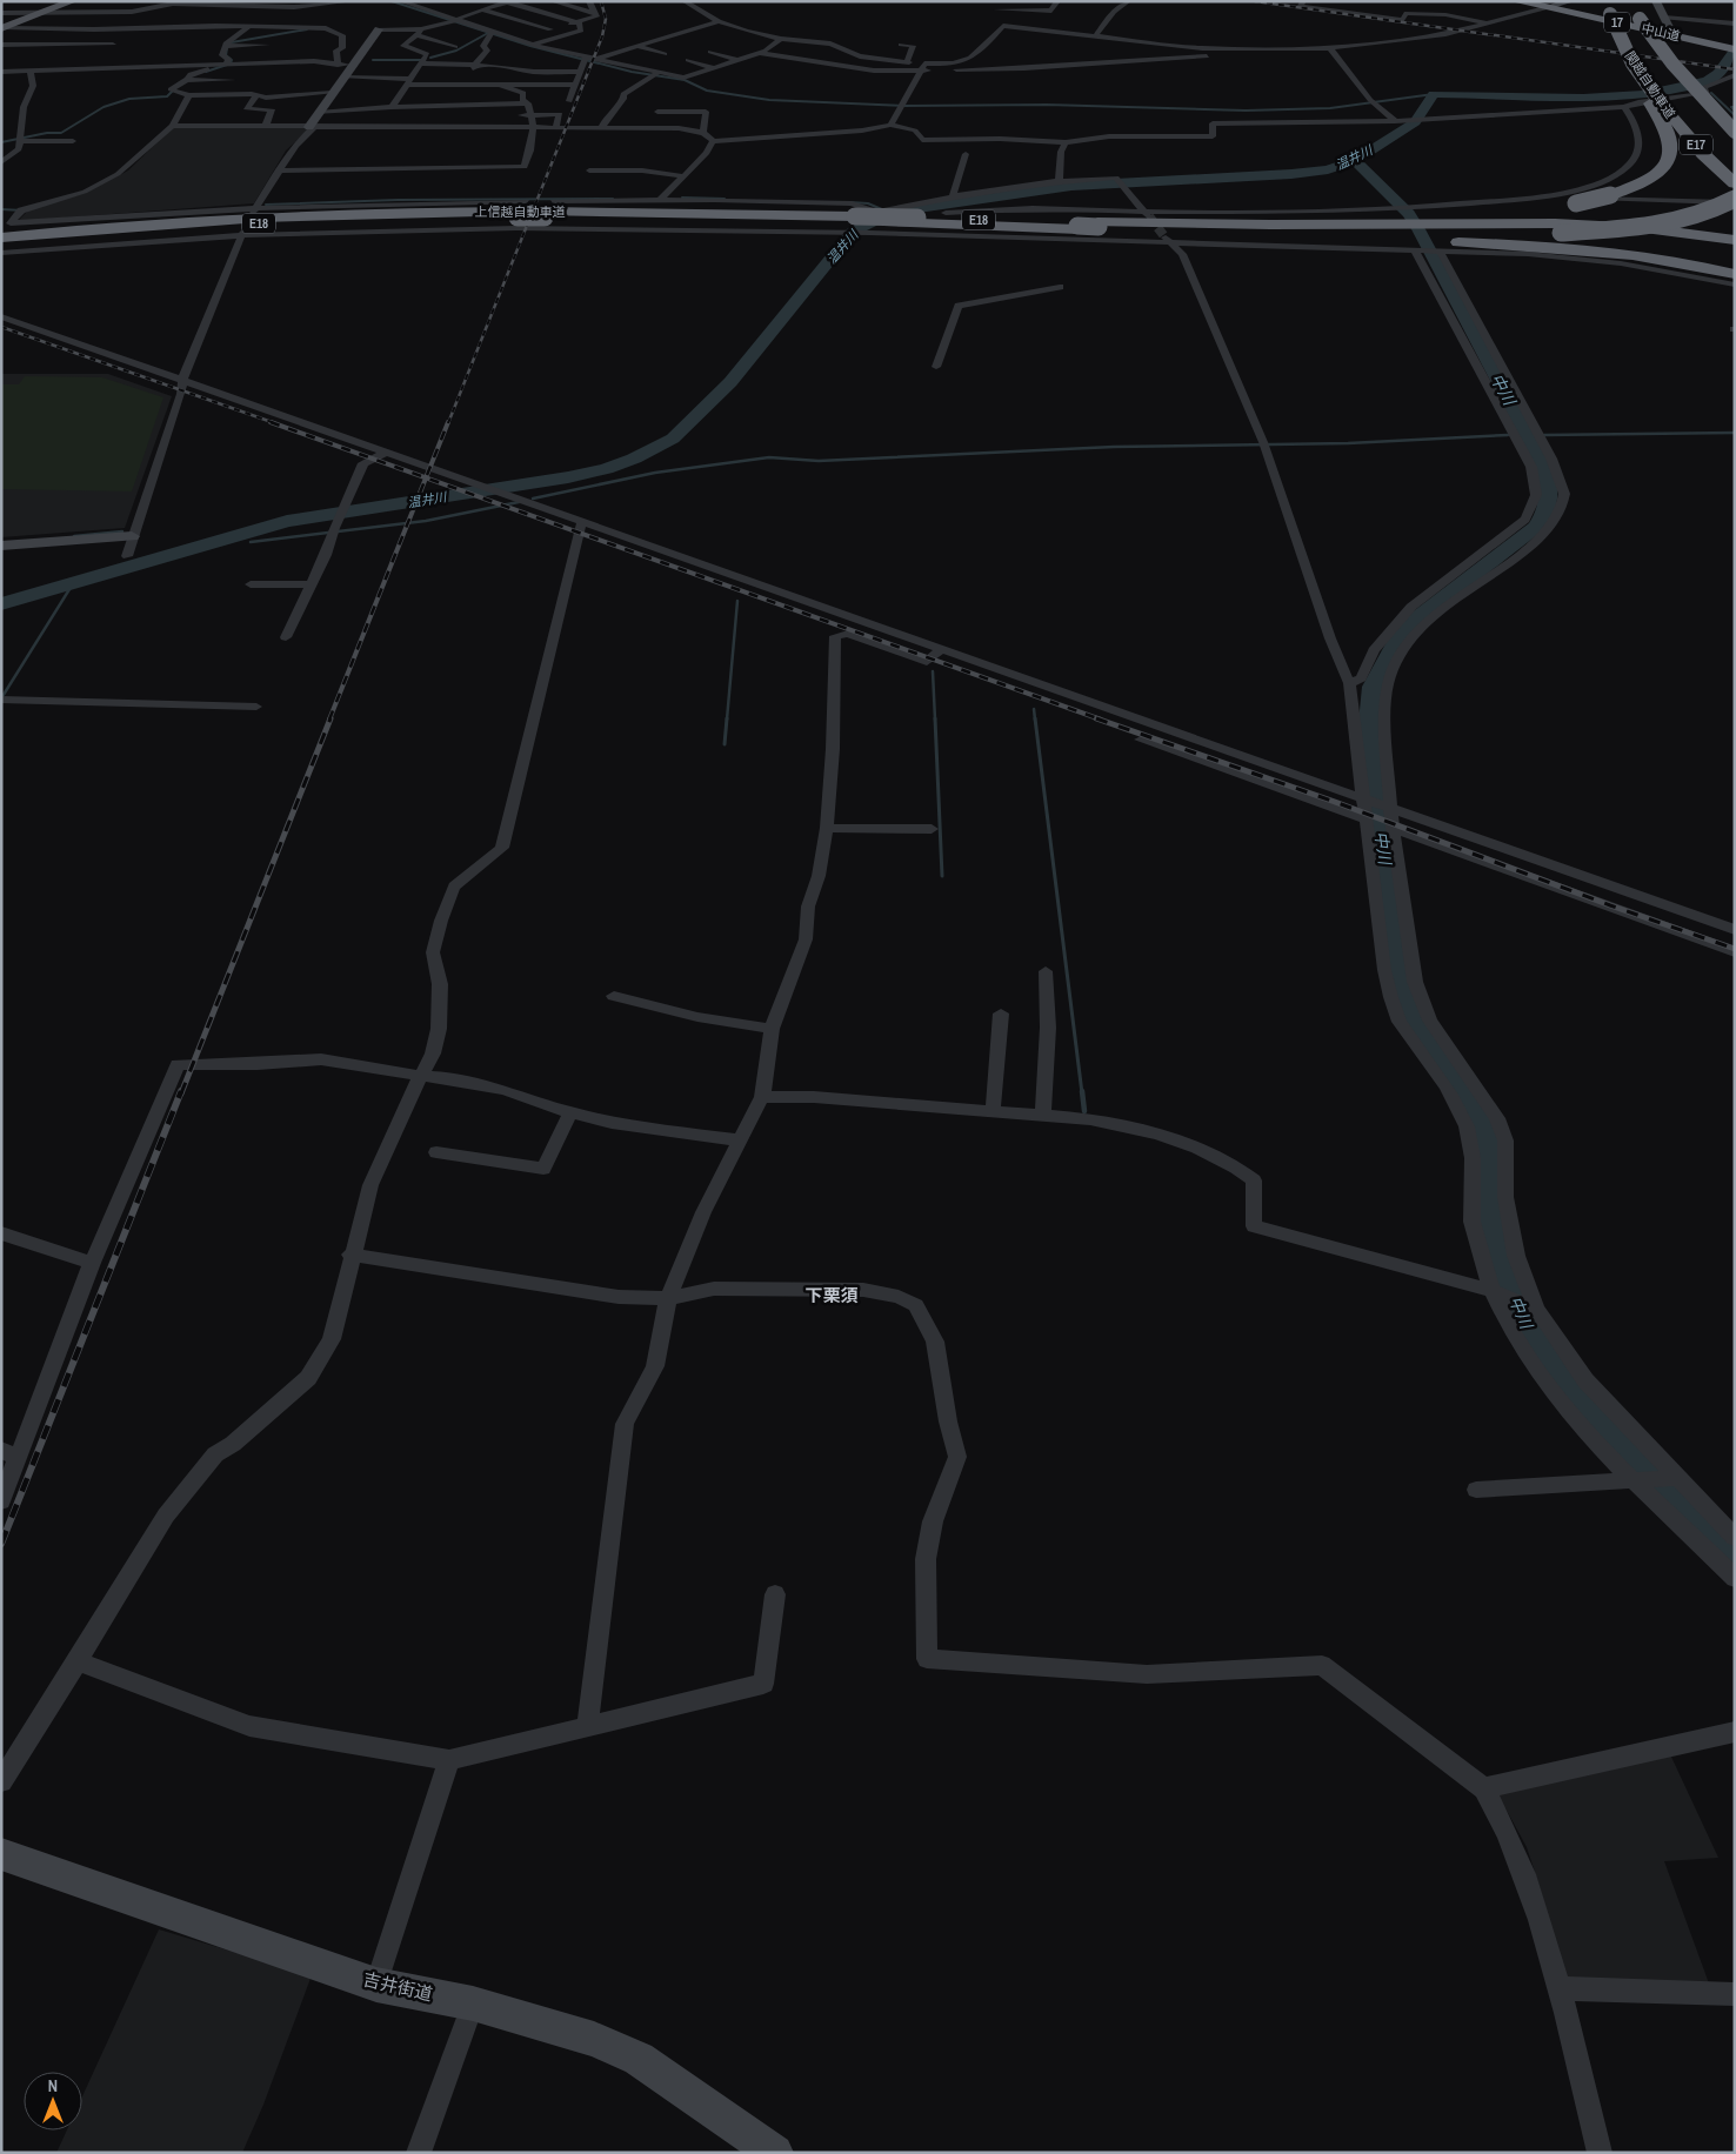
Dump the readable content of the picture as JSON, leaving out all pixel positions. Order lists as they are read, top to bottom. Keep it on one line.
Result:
{"streets":{"highway":["17","中山道","関越自動車道","E17","上信越自動車道","E18"],"street":["吉井街道"]},"districts":["下栗須"],"water":["温井川","中川"],"north":"top"}
